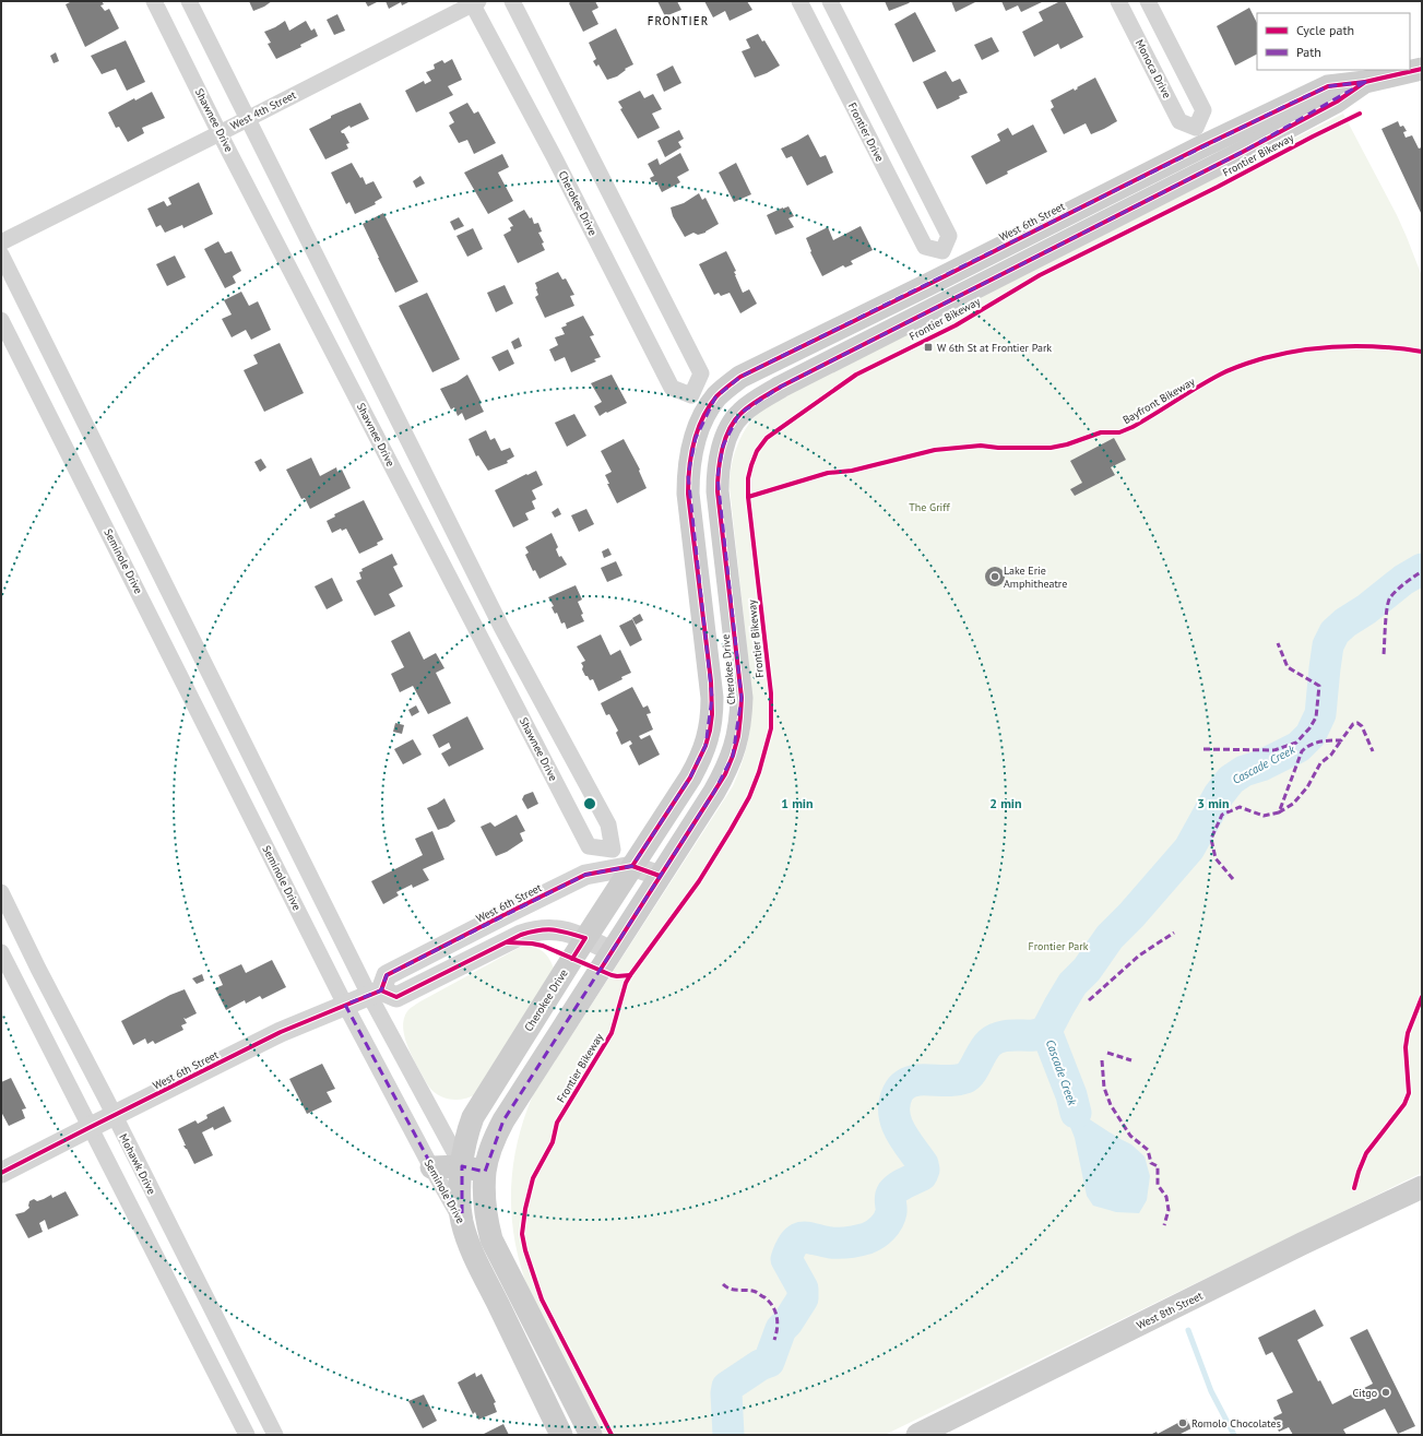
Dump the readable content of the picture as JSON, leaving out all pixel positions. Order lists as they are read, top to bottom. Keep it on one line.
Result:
{"streets":{"main road":["Cherokee Drive","West 6th Street","Seminole Drive","West 8th Street"],"street":["Monoca Drive","West 4th Street","Shawnee Drive","Frontier Drive","Mohawk Drive"],"cycle path":["Frontier Bikeway","Bayfront Bikeway"]},"crossings":[["Monoca Drive","West 6th Street"],["West 4th Street","Shawnee Drive"],["West 4th Street","Cherokee Drive"],["Cherokee Drive","West 6th Street"],["Cherokee Drive","Seminole Drive"],["West 6th Street","Seminole Drive"],["West 6th Street","Mohawk Drive"]],"districts":["FRONTIER"],"water":["Cascade Creek"],"parks":["The Griff","Frontier Park"],"places":{"transit":["W 6th St at Frontier Park"],"other":["Lake Erie Amphitheatre","Citgo","Romolo Chocolates"]},"legend":["Cycle path","Path"],"rings":["1 min","2 min","3 min"]}
